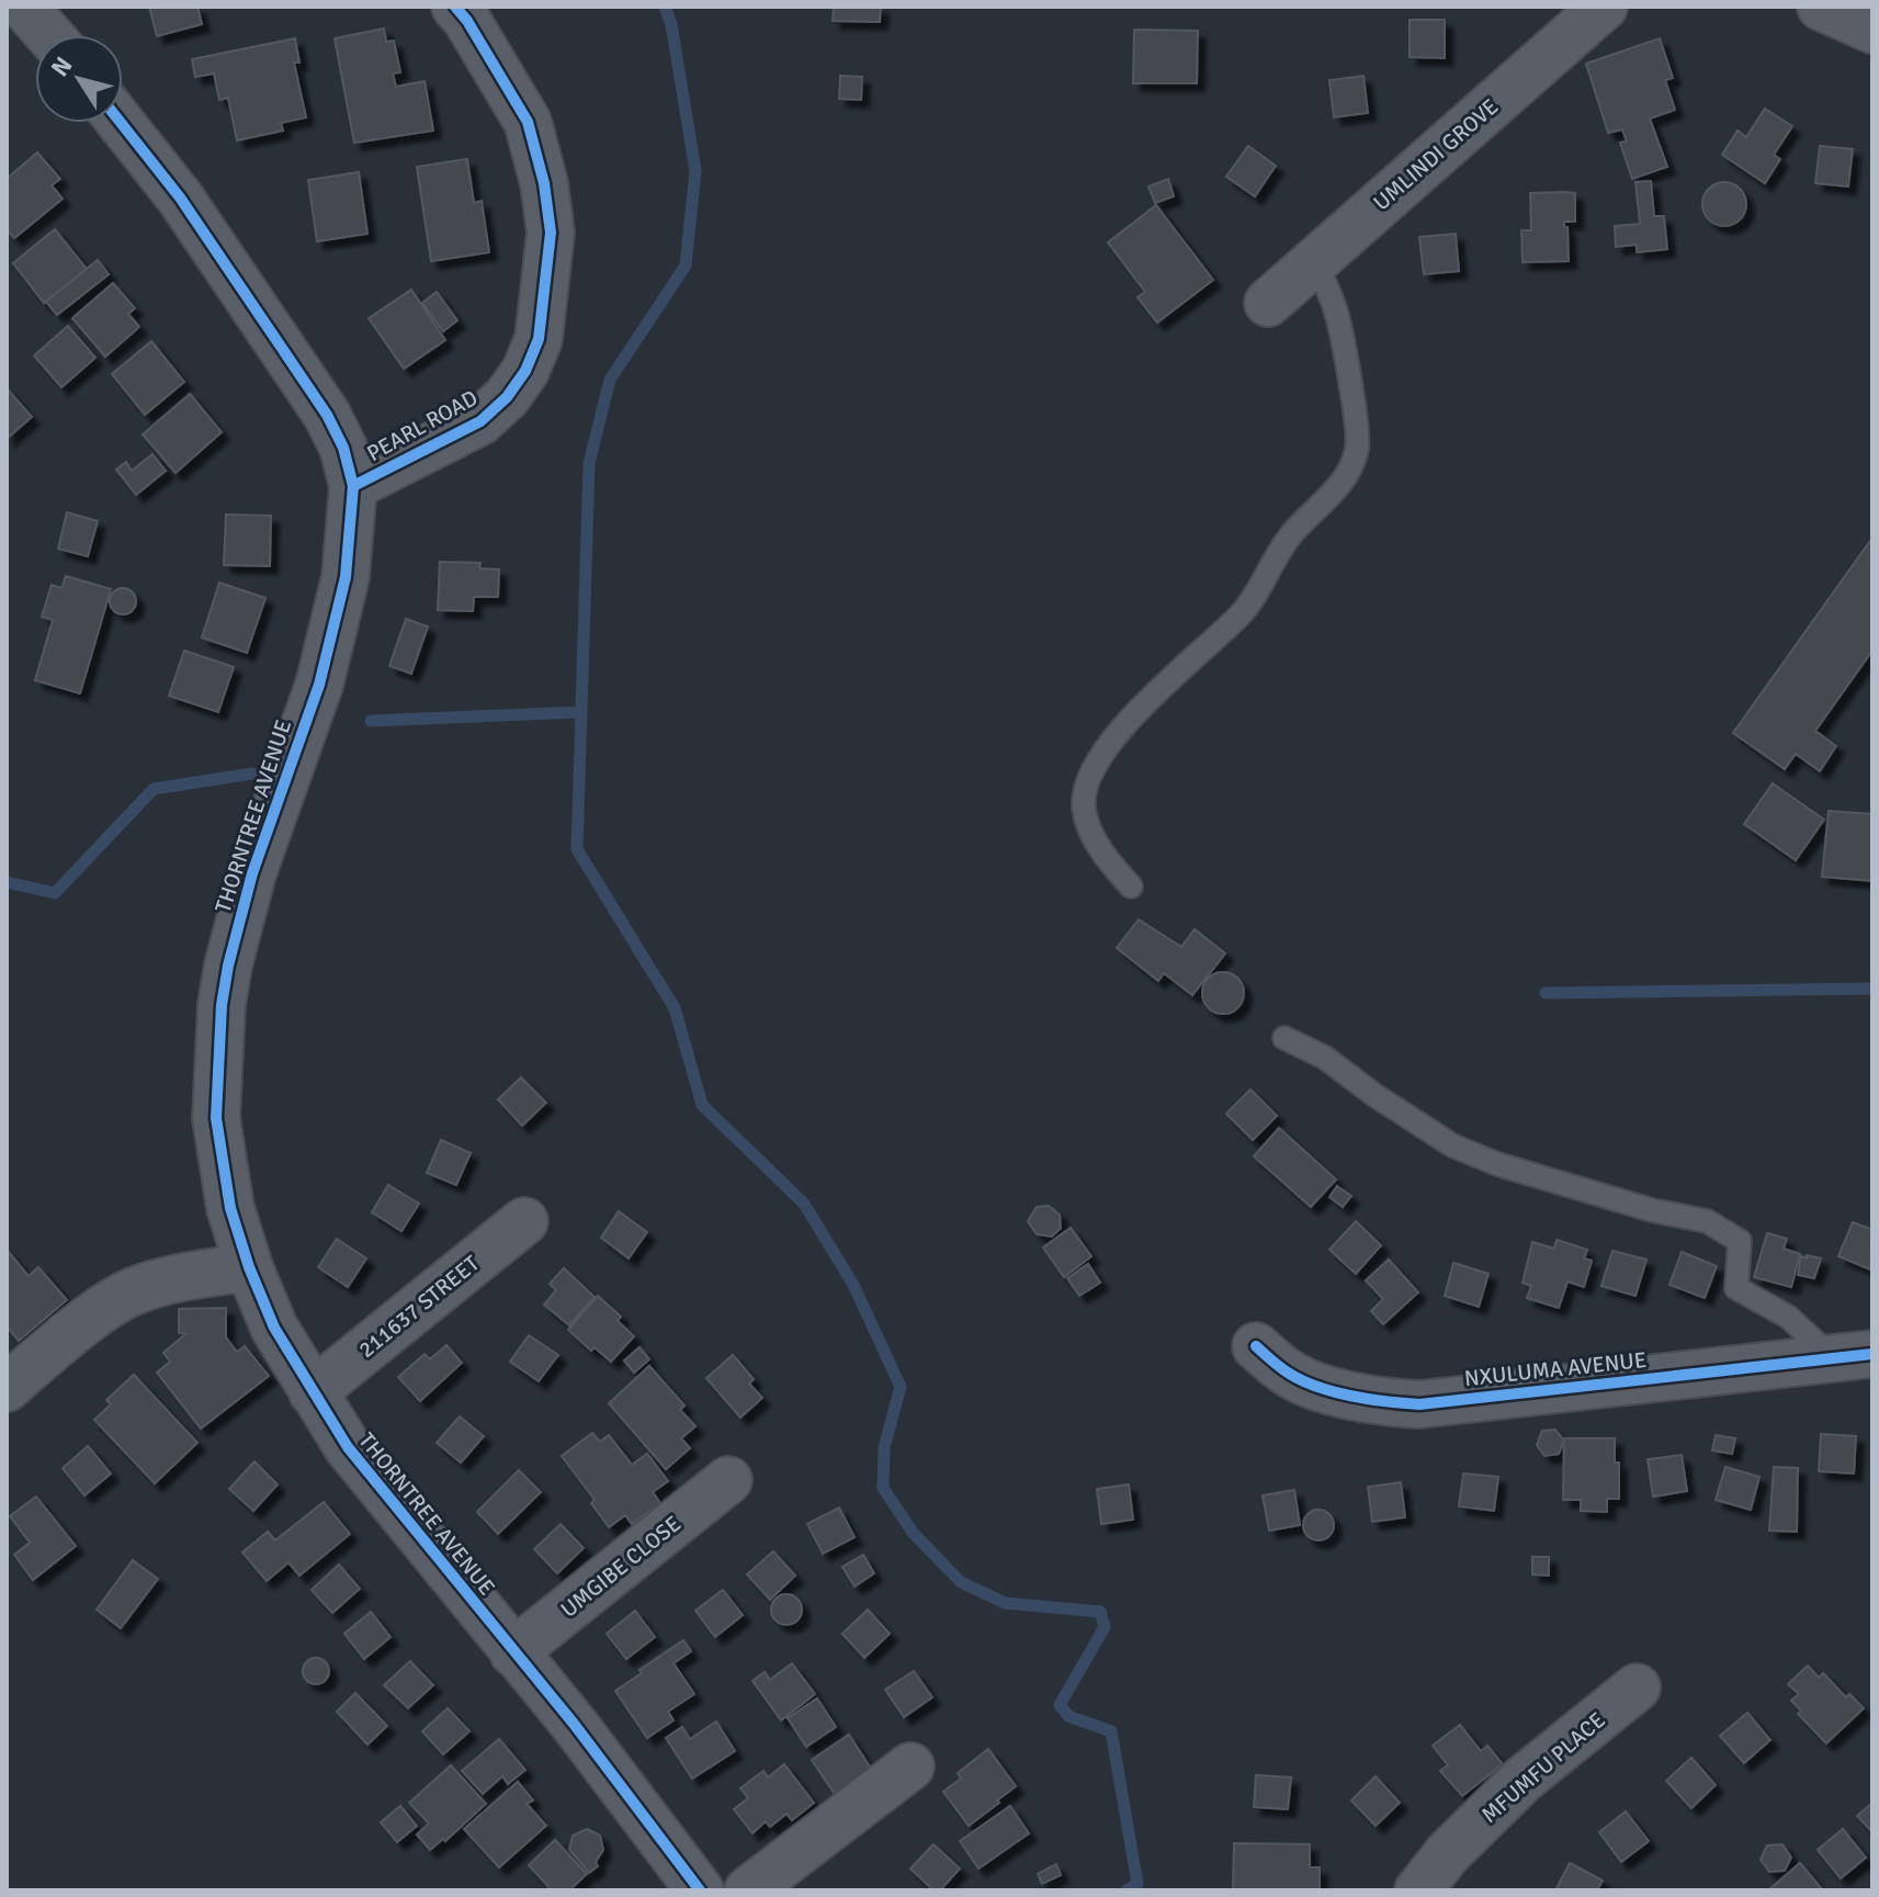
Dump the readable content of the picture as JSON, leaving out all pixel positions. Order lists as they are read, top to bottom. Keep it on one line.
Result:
{"streets":{"street":["UMLINDI GROVE","PEARL ROAD","THORNTREE AVENUE","211637 STREET","NXULUMA AVENUE","UMGIBE CLOSE","MFUMFU PLACE"]},"crossings":[["PEARL ROAD","THORNTREE AVENUE"],["THORNTREE AVENUE","211637 STREET"],["THORNTREE AVENUE","UMGIBE CLOSE"]],"north":"top left"}
